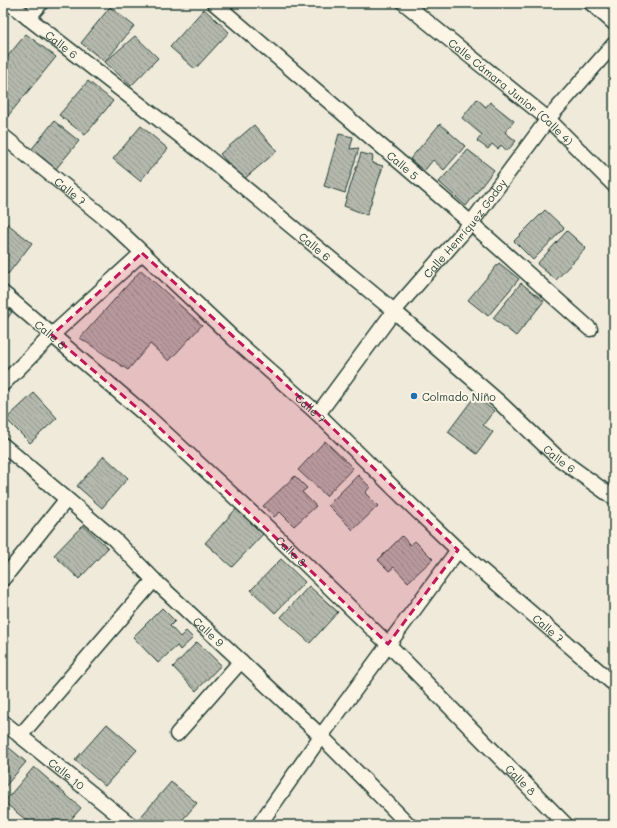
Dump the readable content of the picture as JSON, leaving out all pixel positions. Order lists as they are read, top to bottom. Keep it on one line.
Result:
{"streets":{"street":["Calle 6","Calle Cámara Junior (Calle 4)","Calle 5","Calle 7","Calle Henríquez Godoy","Calle 8","Calle 9","Calle 10"]},"crossings":[["Calle 6","Calle Henríquez Godoy"],["Calle Cámara Junior (Calle 4)","Calle Henríquez Godoy"],["Calle 5","Calle Henríquez Godoy"],["Calle 7","Calle Henríquez Godoy"]],"places":["Colmado Niño"]}
